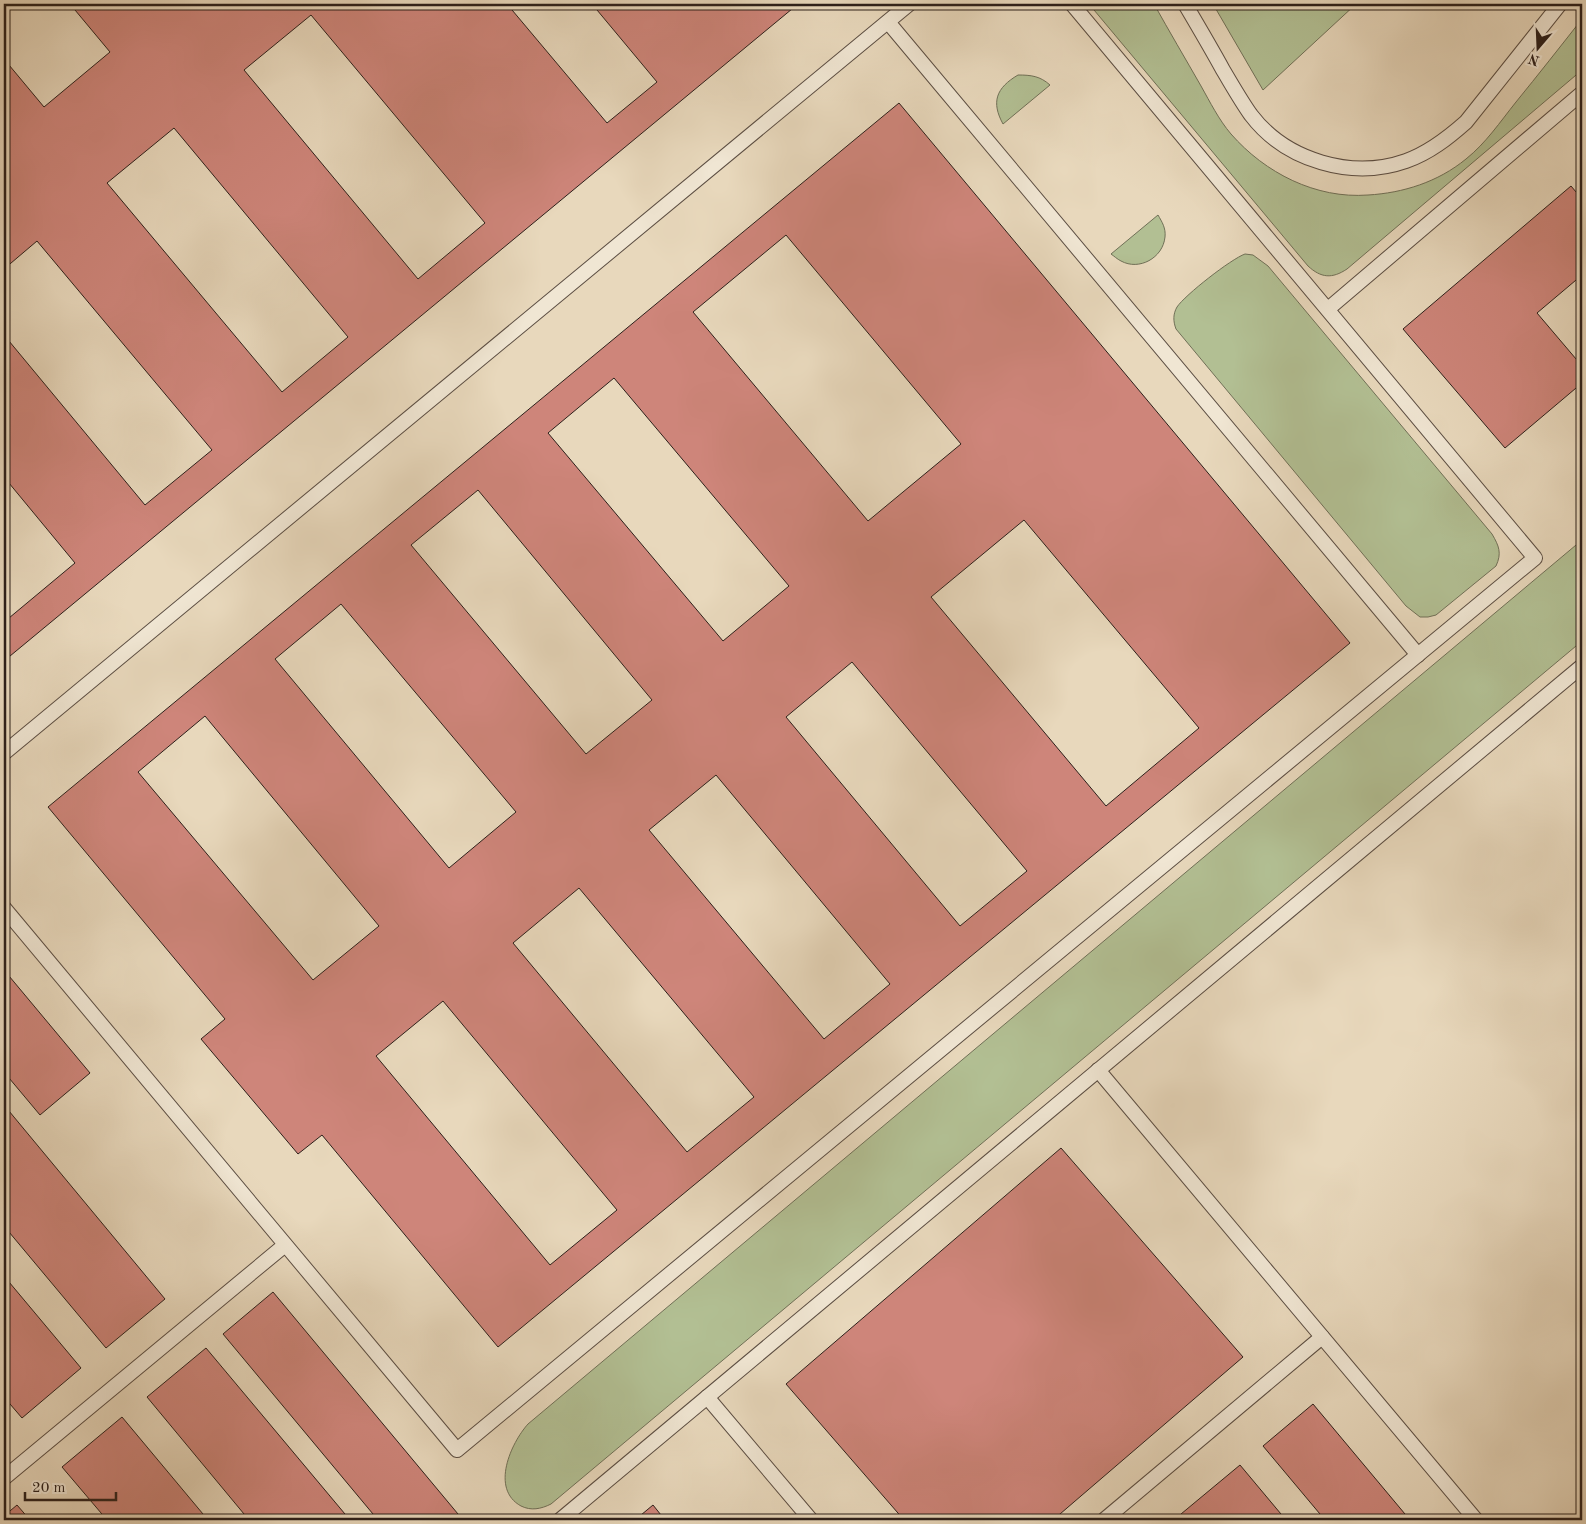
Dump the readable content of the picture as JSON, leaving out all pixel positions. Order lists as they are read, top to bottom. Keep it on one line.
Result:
{"scale_bar":"20 m","north":"bottom"}
